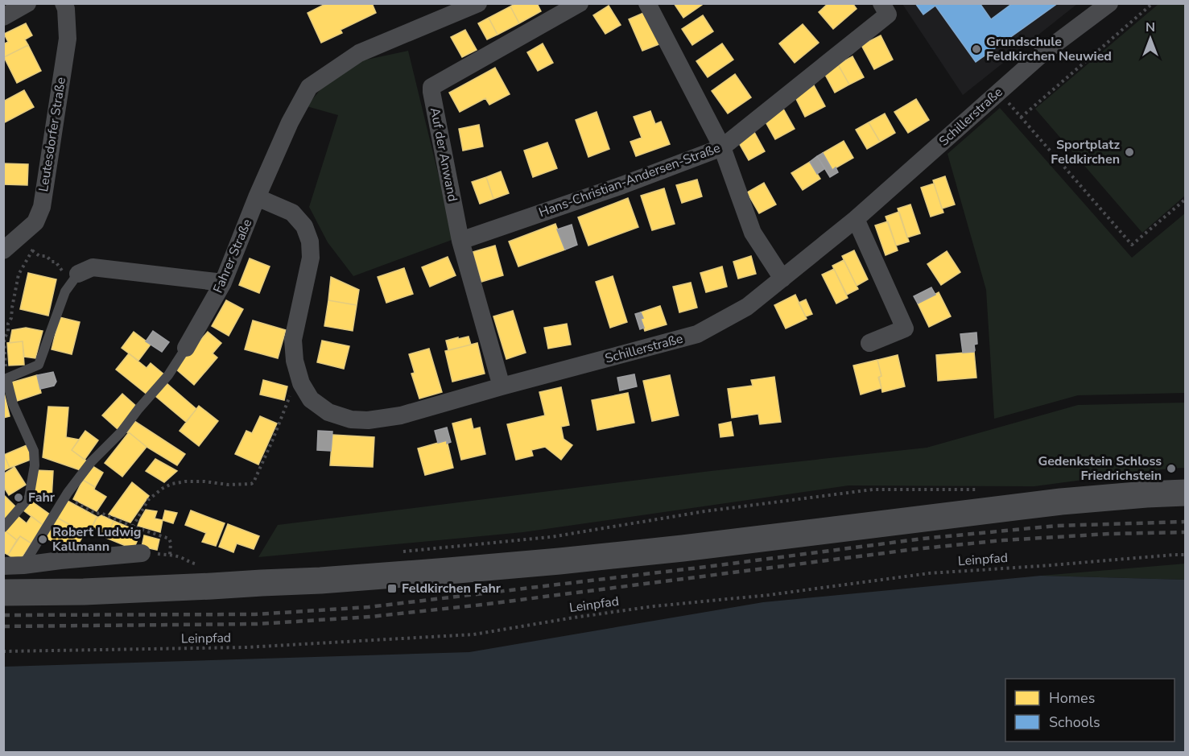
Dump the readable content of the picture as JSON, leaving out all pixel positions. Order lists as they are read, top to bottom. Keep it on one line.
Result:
{"streets":{"street":["Schillerstraße","Leutesdorfer Straße","Auf der Anwand","Hans-Christian-Andersen-Straße","Fahrer Straße"],"path":["Leinpfad"]},"crossings":[["Schillerstraße","Auf der Anwand"],["Schillerstraße","Fahrer Straße"],["Auf der Anwand","Hans-Christian-Andersen-Straße"]],"places":{"other":["Grundschule Feldkirchen Neuwied","Sportplatz Feldkirchen","Gedenkstein Schloss Friedrichstein","Fahr","Robert Ludwig Kallmann"],"transit":["Feldkirchen Fahr"]},"legend":["Homes","Schools"],"north":"top"}
